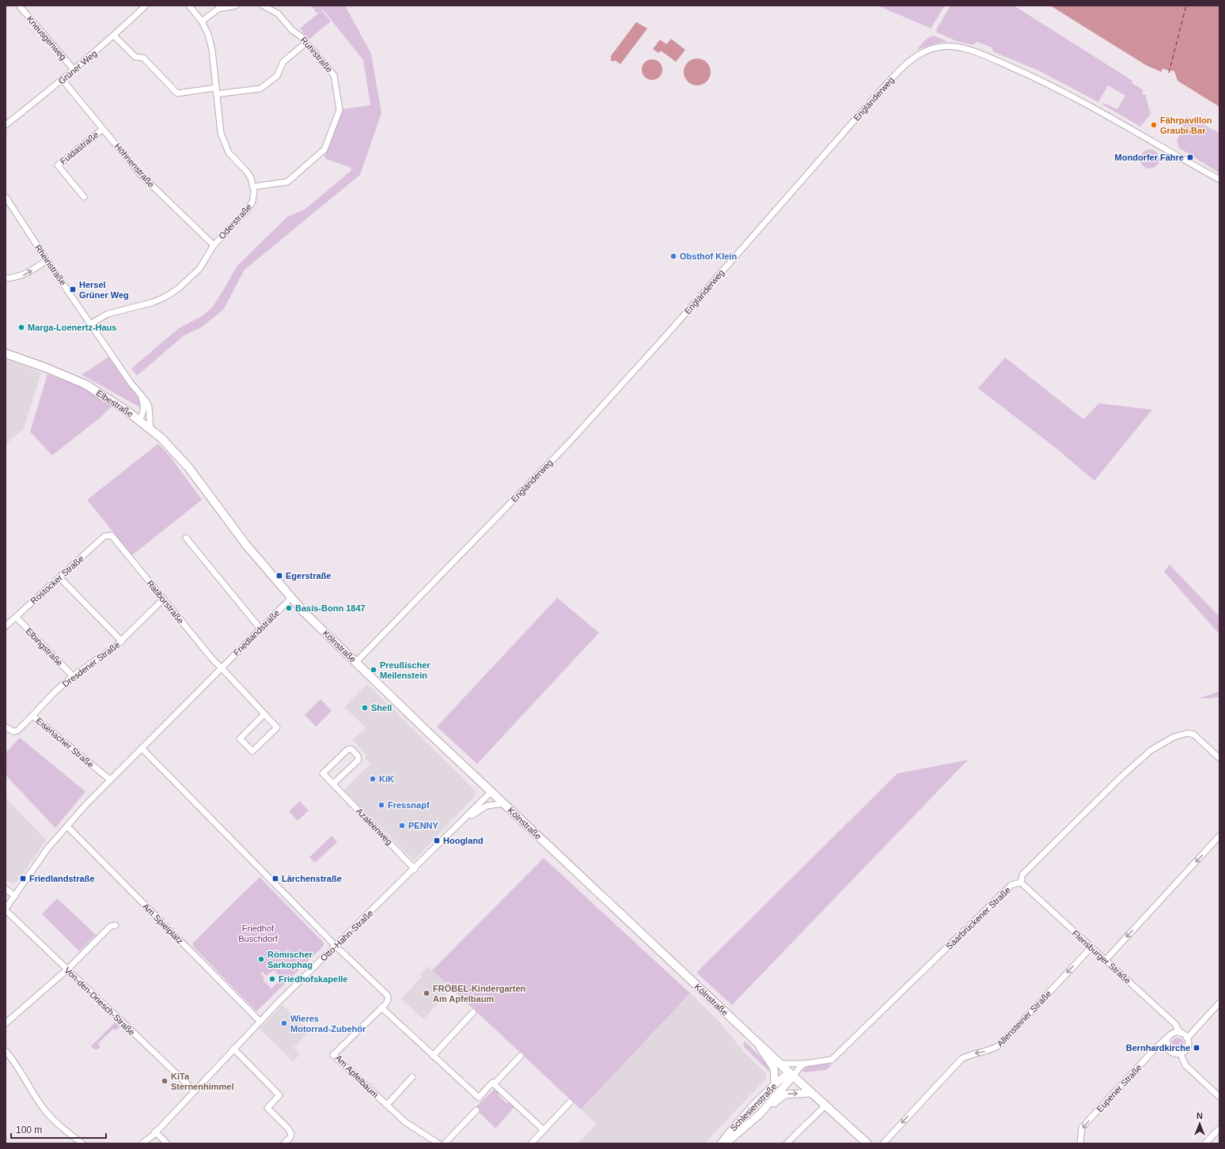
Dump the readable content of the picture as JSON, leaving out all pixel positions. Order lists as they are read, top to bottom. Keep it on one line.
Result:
{"streets":{"main road":["Elbestraße","Kölnstraße"],"street":["Kneusgenweg","Ruhrstraße","Grüner Weg","Engländerweg","Fuldastraße","Höhnenstraße","Oderstraße","Rheinstraße","Rostocker Straße","Ratiborstraße","Friedlandstraße","Elbingstraße","Dresdener Straße","Eisenacher Straße","Azaleenweg","Saarbrückener Straße","Am Spielplatz","Otto-Hahn-Straße","Flensburger Straße","Von-den-Driesch-Straße","Allensteiner Straße","Am Apfelbaum","Eupener Straße","Schlesienstraße"]},"crossings":[["Kneusgenweg","Grüner Weg"],["Ruhrstraße","Oderstraße"],["Grüner Weg","Höhnenstraße"],["Engländerweg","Kölnstraße"],["Fuldastraße","Höhnenstraße"],["Höhnenstraße","Oderstraße"],["Oderstraße","Rheinstraße"],["Rheinstraße","Elbestraße"],["Elbestraße","Kölnstraße"],["Rostocker Straße","Ratiborstraße"],["Rostocker Straße","Elbingstraße"],["Ratiborstraße","Friedlandstraße"],["Ratiborstraße","Dresdener Straße"],["Friedlandstraße","Kölnstraße"],["Friedlandstraße","Eisenacher Straße"],["Friedlandstraße","Am Spielplatz"],["Friedlandstraße","Von-den-Driesch-Straße"],["Kölnstraße","Saarbrückener Straße"],["Kölnstraße","Otto-Hahn-Straße"],["Kölnstraße","Schlesienstraße"],["Elbingstraße","Dresdener Straße"],["Dresdener Straße","Eisenacher Straße"],["Azaleenweg","Otto-Hahn-Straße"],["Saarbrückener Straße","Flensburger Straße"],["Am Spielplatz","Otto-Hahn-Straße"],["Otto-Hahn-Straße","Von-den-Driesch-Straße"],["Flensburger Straße","Allensteiner Straße"],["Flensburger Straße","Eupener Straße"]],"one_way":["Allensteiner Straße","Eupener Straße"],"parks":["Friedhof Buschdorf"],"places":{"other":["Fährpavillon Graubi-Bar","Obsthof Klein","Marga-Loenertz-Haus","Basis-Bonn 1847","Preußischer Meilenstein","Shell","KiK","Fressnapf","PENNY","Römischer Sarkophag","Friedhofskapelle","FRÖBEL-Kindergarten Am Apfelbaum","Wieres Motorrad-Zubehör","KiTa Sternenhimmel"],"transit":["Mondorfer Fähre","Hersel Grüner Weg","Egerstraße","Hoogland","Friedlandstraße","Lärchenstraße","Bernhardkirche"]},"scale_bar":"100 m","north":"top"}
